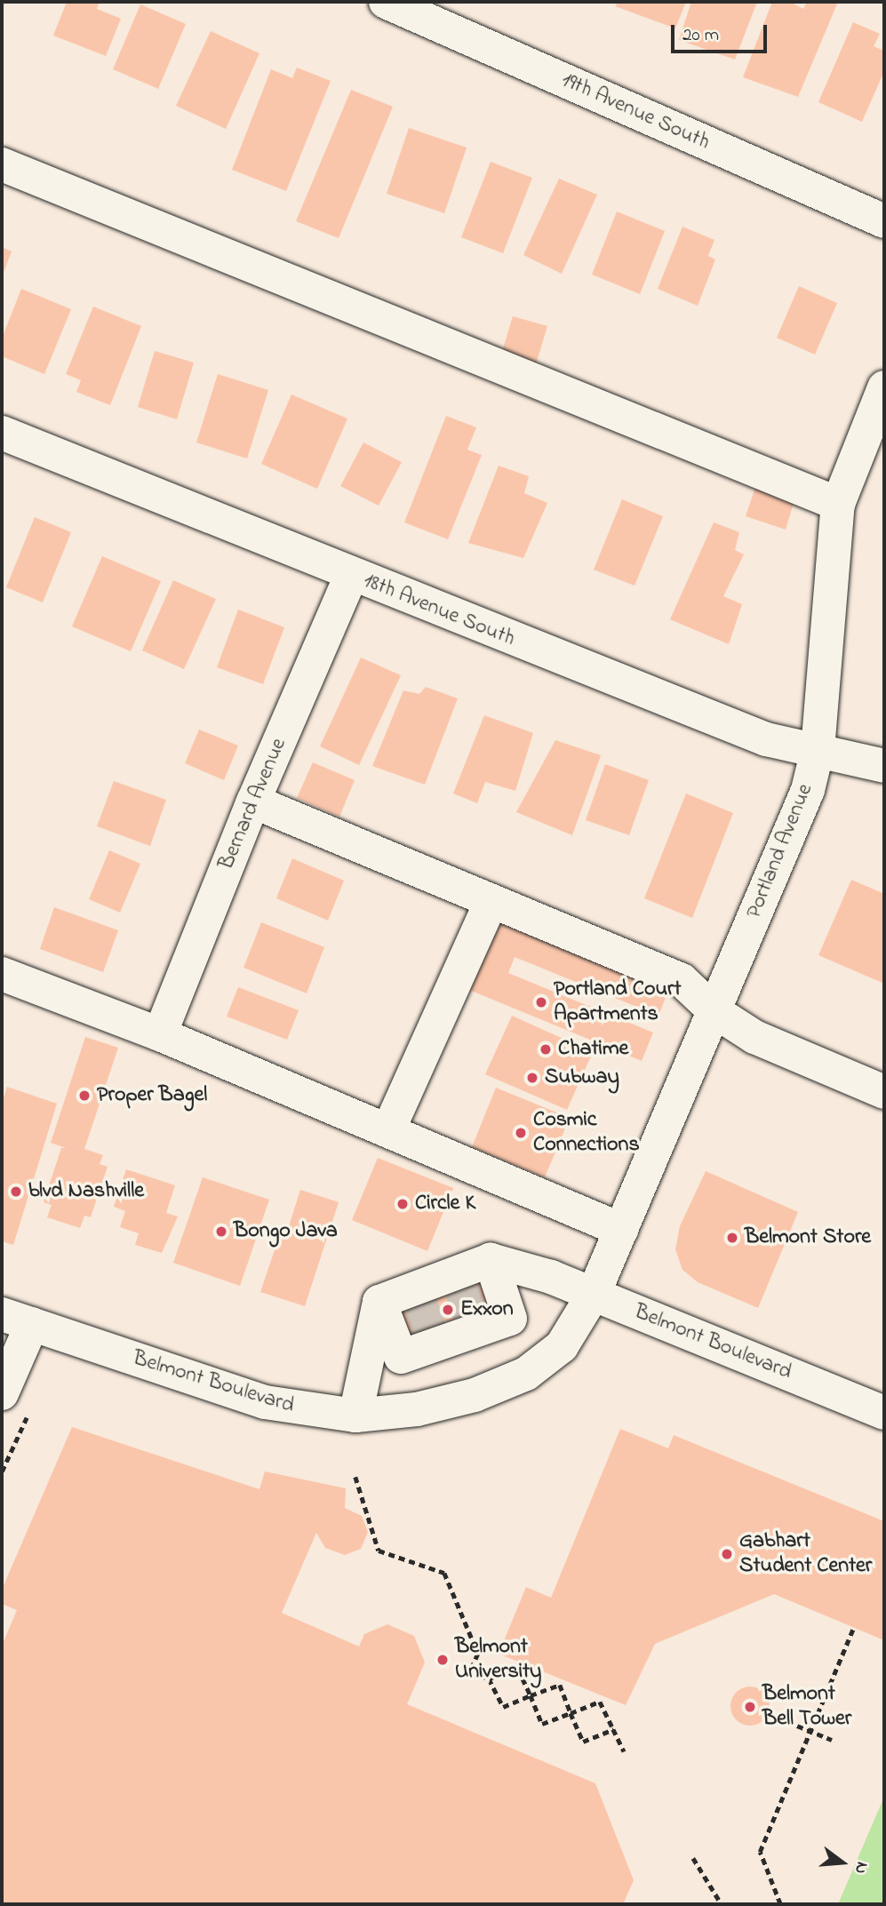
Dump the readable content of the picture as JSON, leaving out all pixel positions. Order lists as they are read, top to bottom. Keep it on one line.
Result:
{"streets":{"street":["19th Avenue South","18th Avenue South","Bernard Avenue","Portland Avenue","Belmont Boulevard"]},"crossings":[["18th Avenue South","Bernard Avenue"],["18th Avenue South","Portland Avenue"],["Portland Avenue","Belmont Boulevard"]],"places":["Portland Court Apartments","Chatime","Subway","Proper Bagel","Cosmic Connections","blvd Nashville","Circle K","Bongo Java","Belmont Store","Exxon","Gabhart Student Center","Belmont University","Belmont Bell Tower"],"scale_bar":"20 m","north":"right"}
